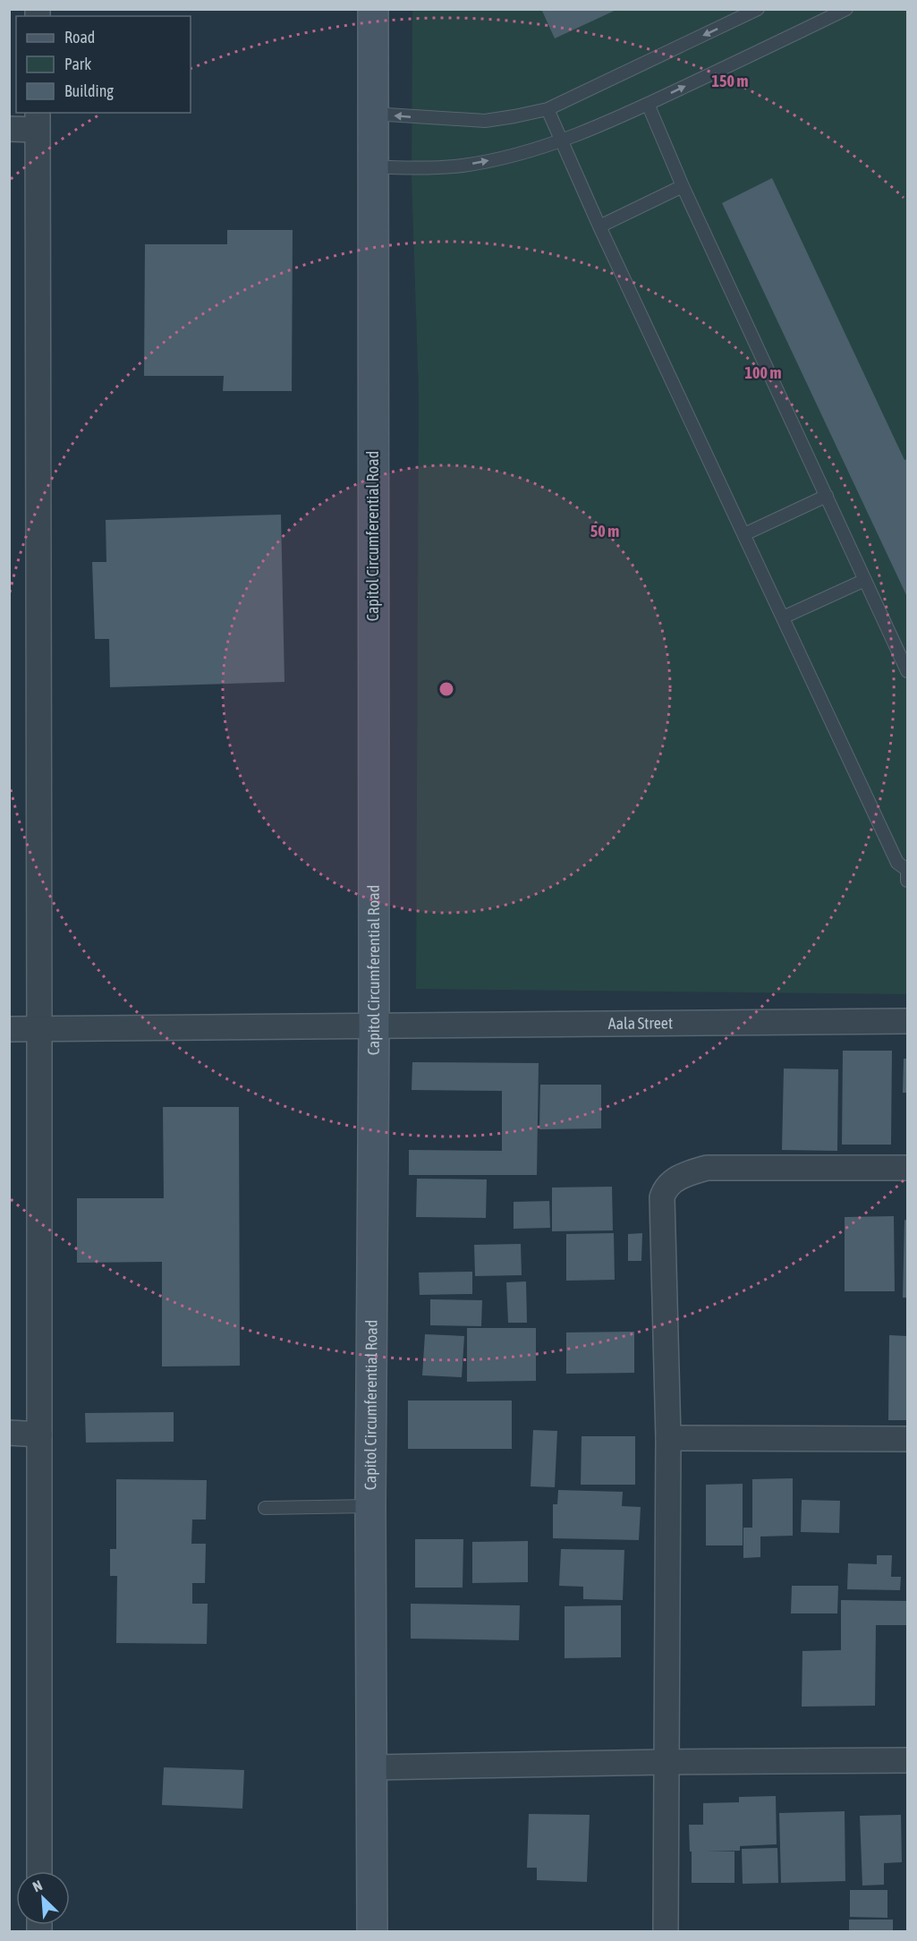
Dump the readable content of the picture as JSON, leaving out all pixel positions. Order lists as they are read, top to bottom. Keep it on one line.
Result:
{"streets":{"main road":["Capitol Circumferential Road"],"street":["Aala Street"]},"crossings":[["Capitol Circumferential Road","Aala Street"]],"legend":["Road","Park","Building"],"north":"top left","rings":["150 m","100 m","50 m"]}
